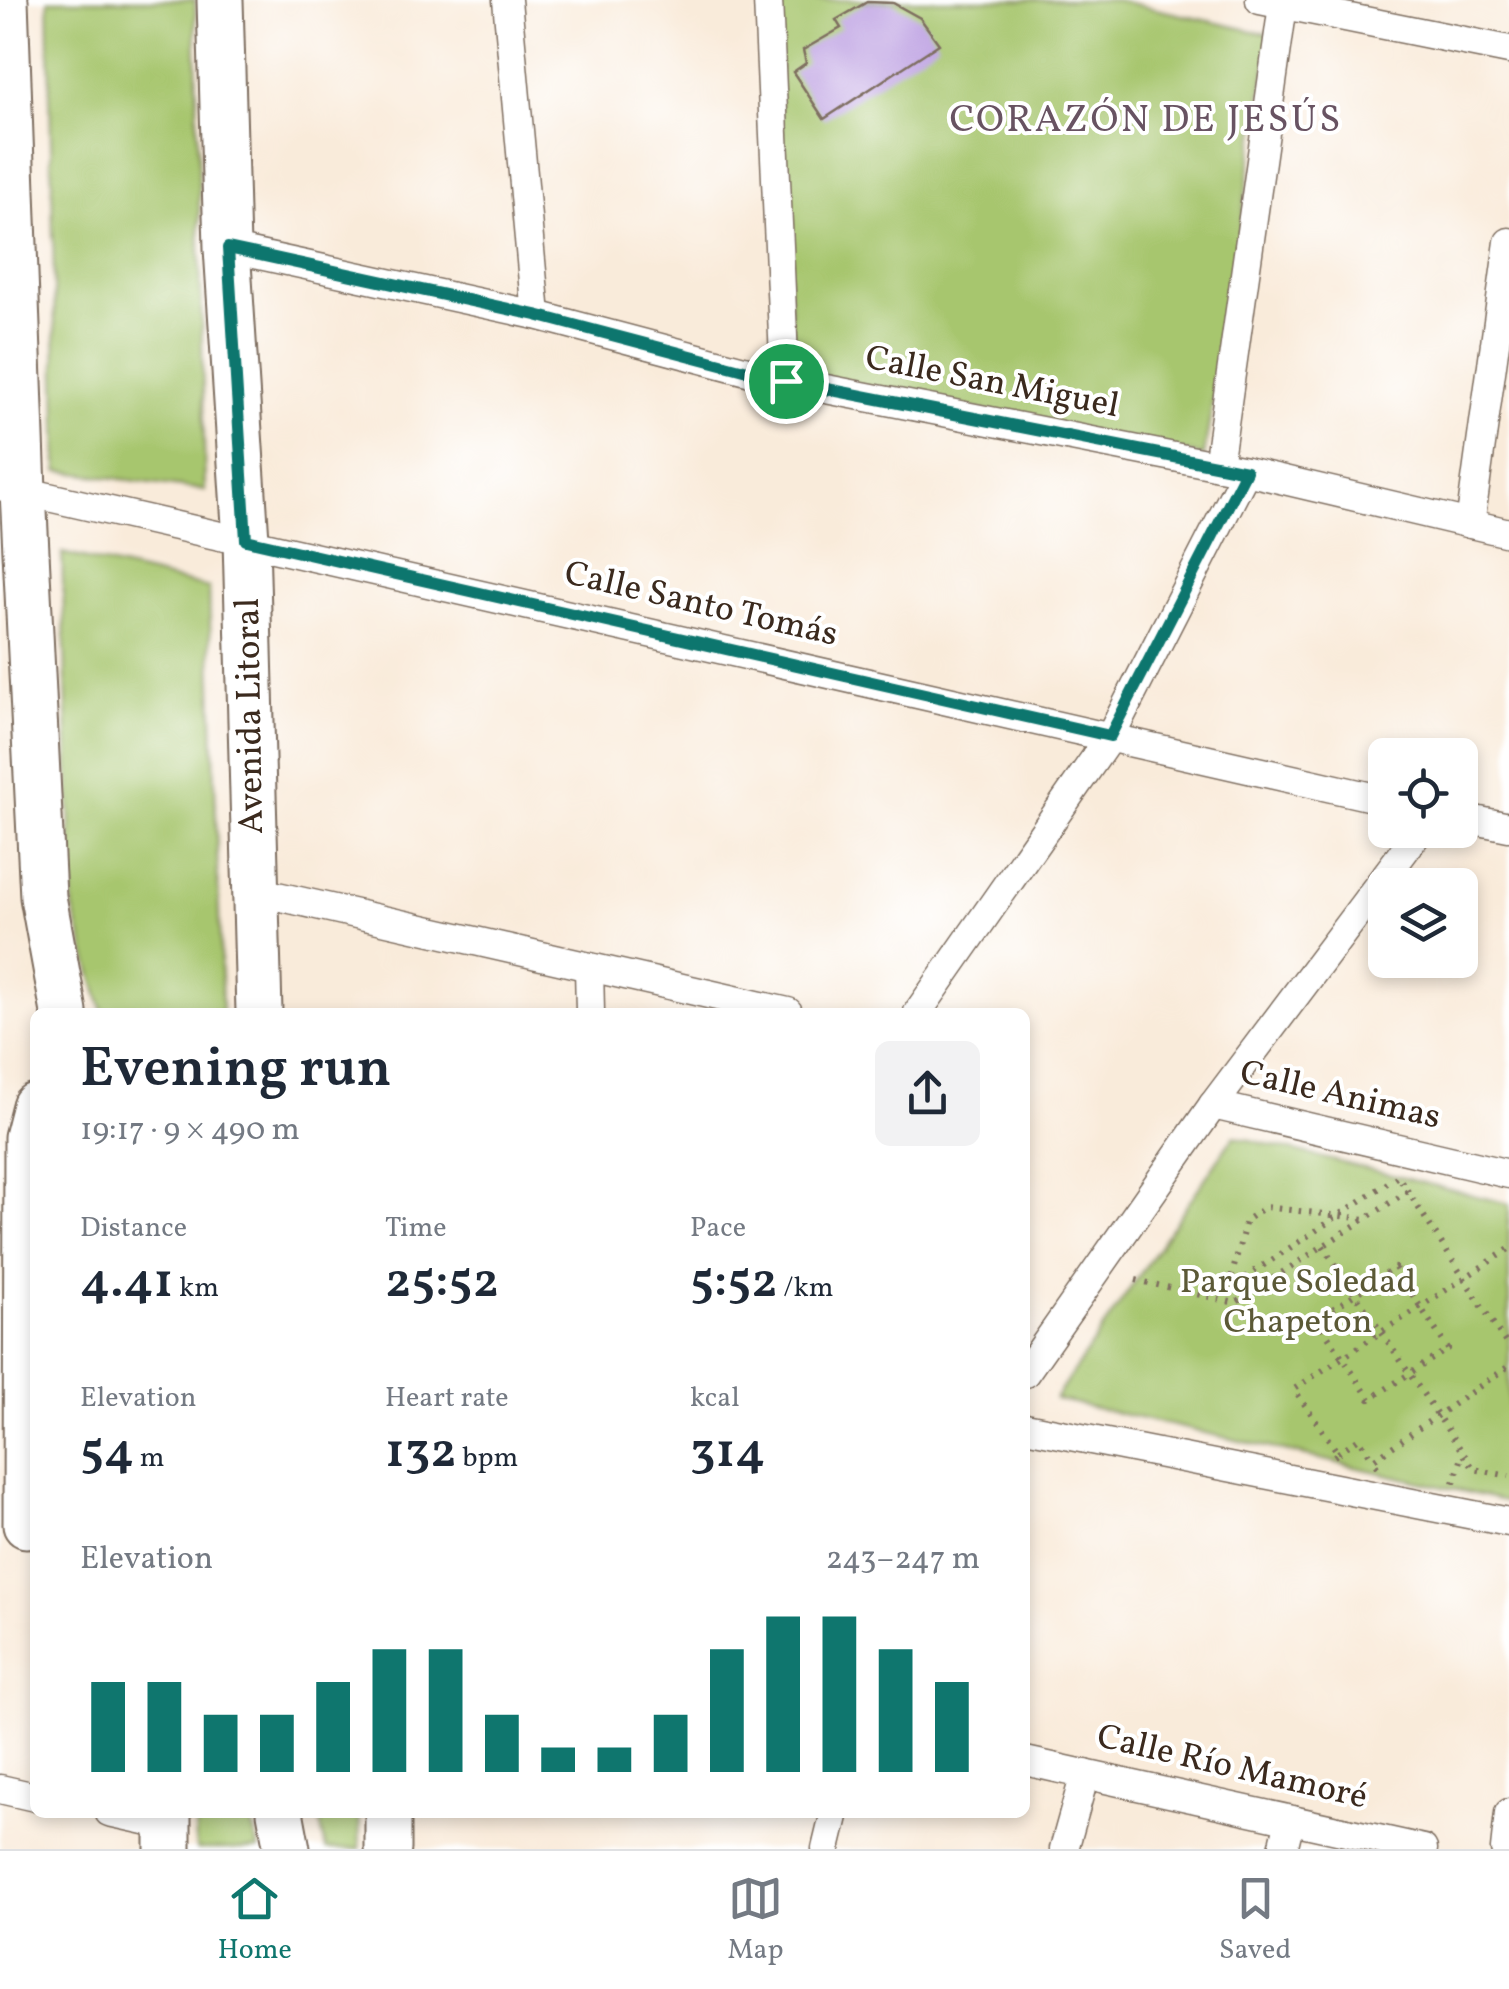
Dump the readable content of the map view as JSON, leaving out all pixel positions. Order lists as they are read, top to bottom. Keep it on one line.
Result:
{"streets":{"main road":["Avenida Litoral"],"street":["Calle San Miguel","Calle Santo Tomás","Calle Animas","Calle Río Mamoré"]},"crossings":[["Calle San Miguel","Avenida Litoral"],["Calle Santo Tomás","Avenida Litoral"]],"districts":["CORAZÓN DE JESÚS"],"parks":["Parque Soledad Chapeton"],"page":{"heading":["Evening run","19:17 · 9 × 490 m"],"stats":[["Distance","4.41 km"],["Time","25:52"],["Pace","5:52 /km"],["Elevation","54 m"],["Heart rate","132 bpm"],["kcal","314"]],"chart":["Elevation","243–247 m"],"tabs":["Home","Map","Saved"]}}
